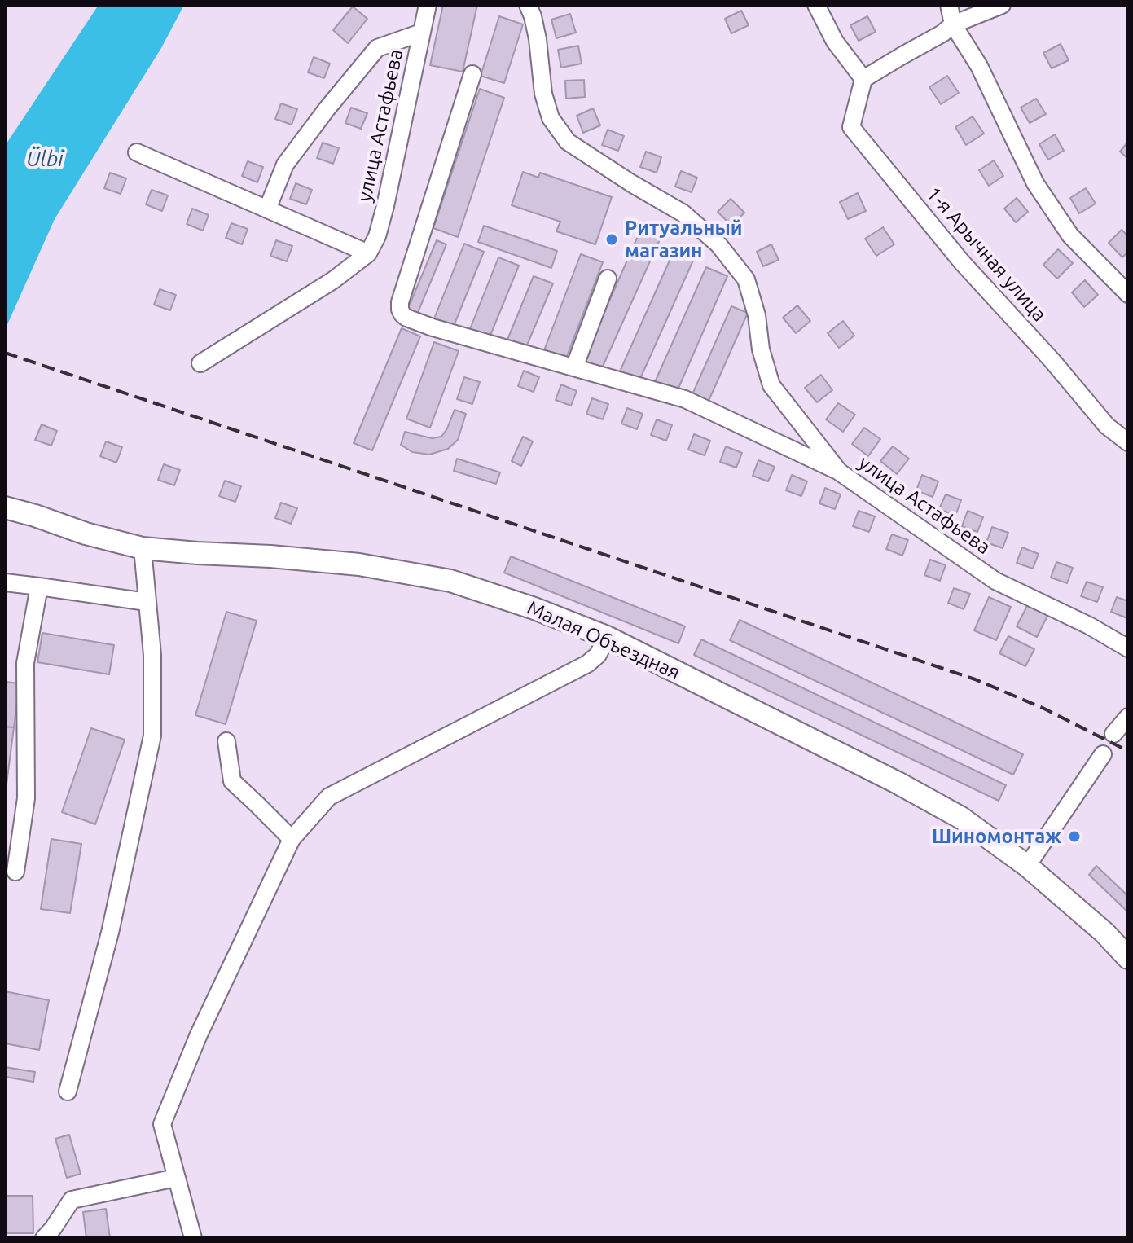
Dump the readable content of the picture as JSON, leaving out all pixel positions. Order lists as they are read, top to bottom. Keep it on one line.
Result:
{"streets":{"main road":["Малая Объездная"],"street":["улица Астафьева","1-я Арычная улица"]},"water":["Ülbi"],"places":["Ритуальный магазин","Шиномонтаж"]}
